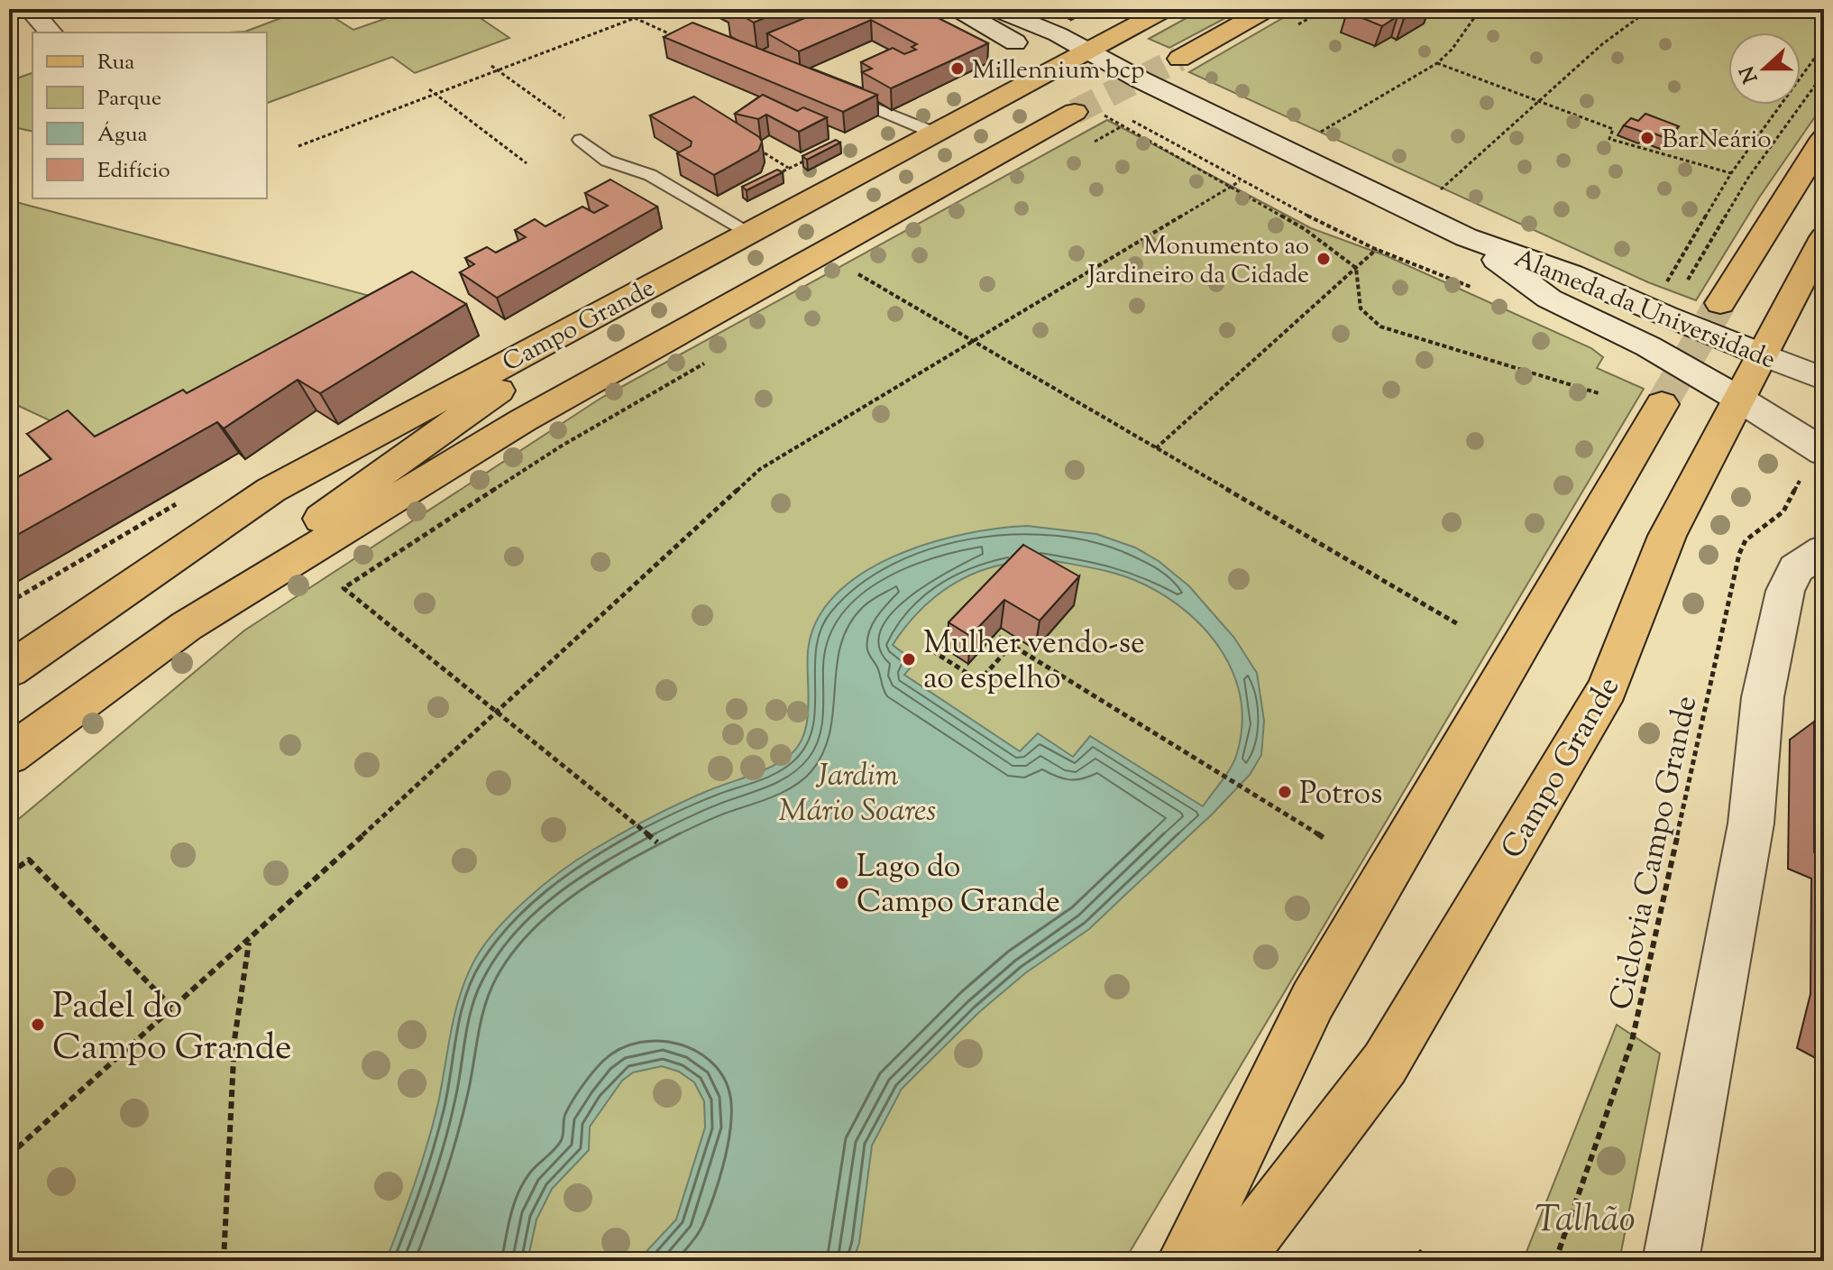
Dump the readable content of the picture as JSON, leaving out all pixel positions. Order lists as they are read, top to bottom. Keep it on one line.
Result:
{"streets":{"main road":["Alameda da Universidade","Campo Grande"],"path":["Ciclovia Campo Grande"]},"crossings":[["Alameda da Universidade","Campo Grande"],["Alameda da Universidade","Ciclovia Campo Grande"]],"parks":["Jardim Mário Soares","Talhão"],"places":["Millennium bcp","BarNeário","Monumento ao Jardineiro da Cidade","Mulher vendo-se ao espelho","Potros","Lago do Campo Grande","Padel do Campo Grande"],"legend":["Rua","Parque","Água","Edifício"],"north":"left"}
